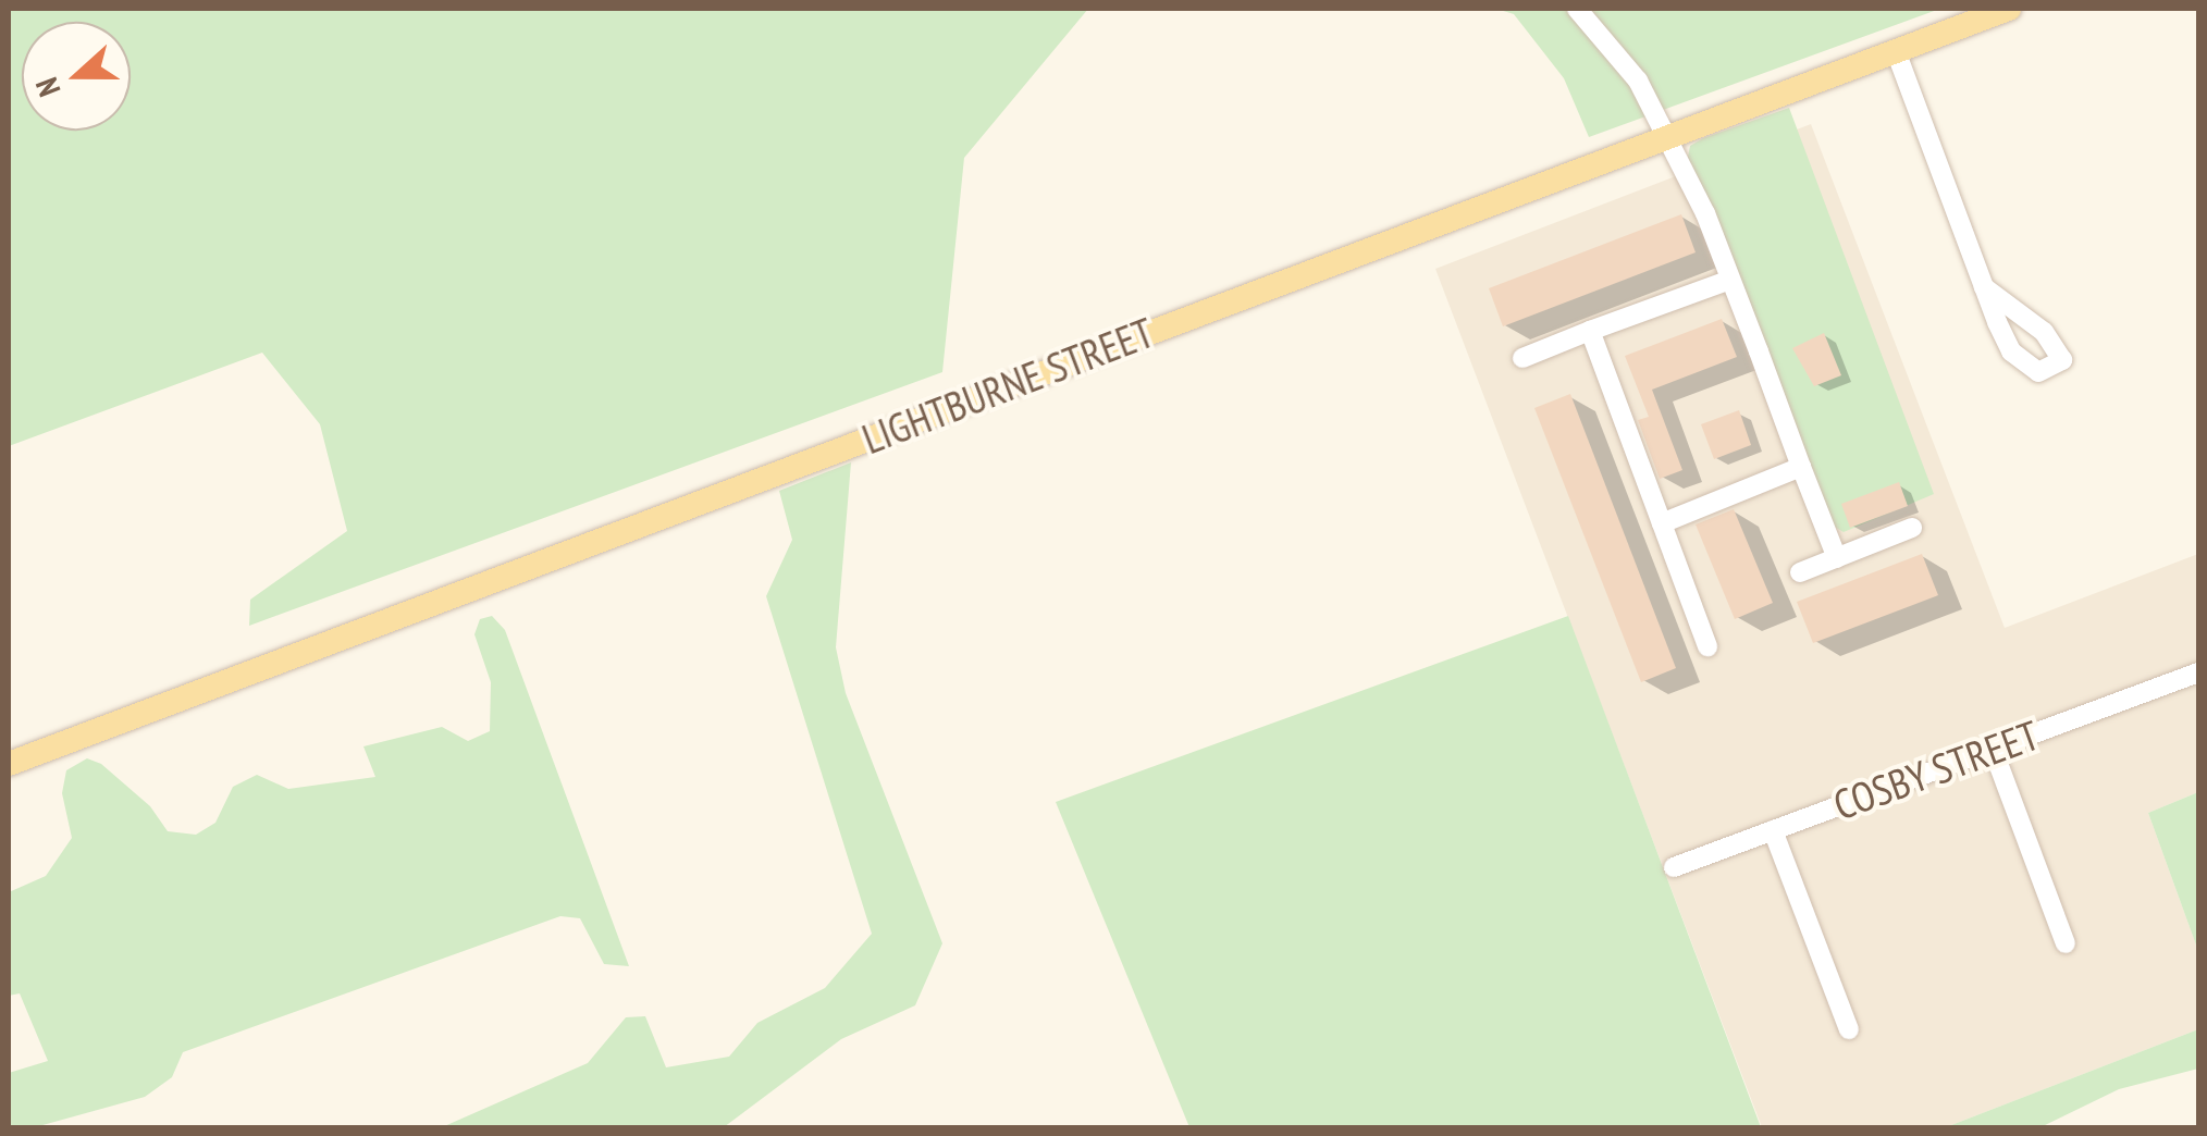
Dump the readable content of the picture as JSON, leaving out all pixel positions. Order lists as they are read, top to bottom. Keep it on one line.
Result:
{"streets":{"main road":["LIGHTBURNE STREET"],"street":["COSBY STREET"]},"north":"left"}
